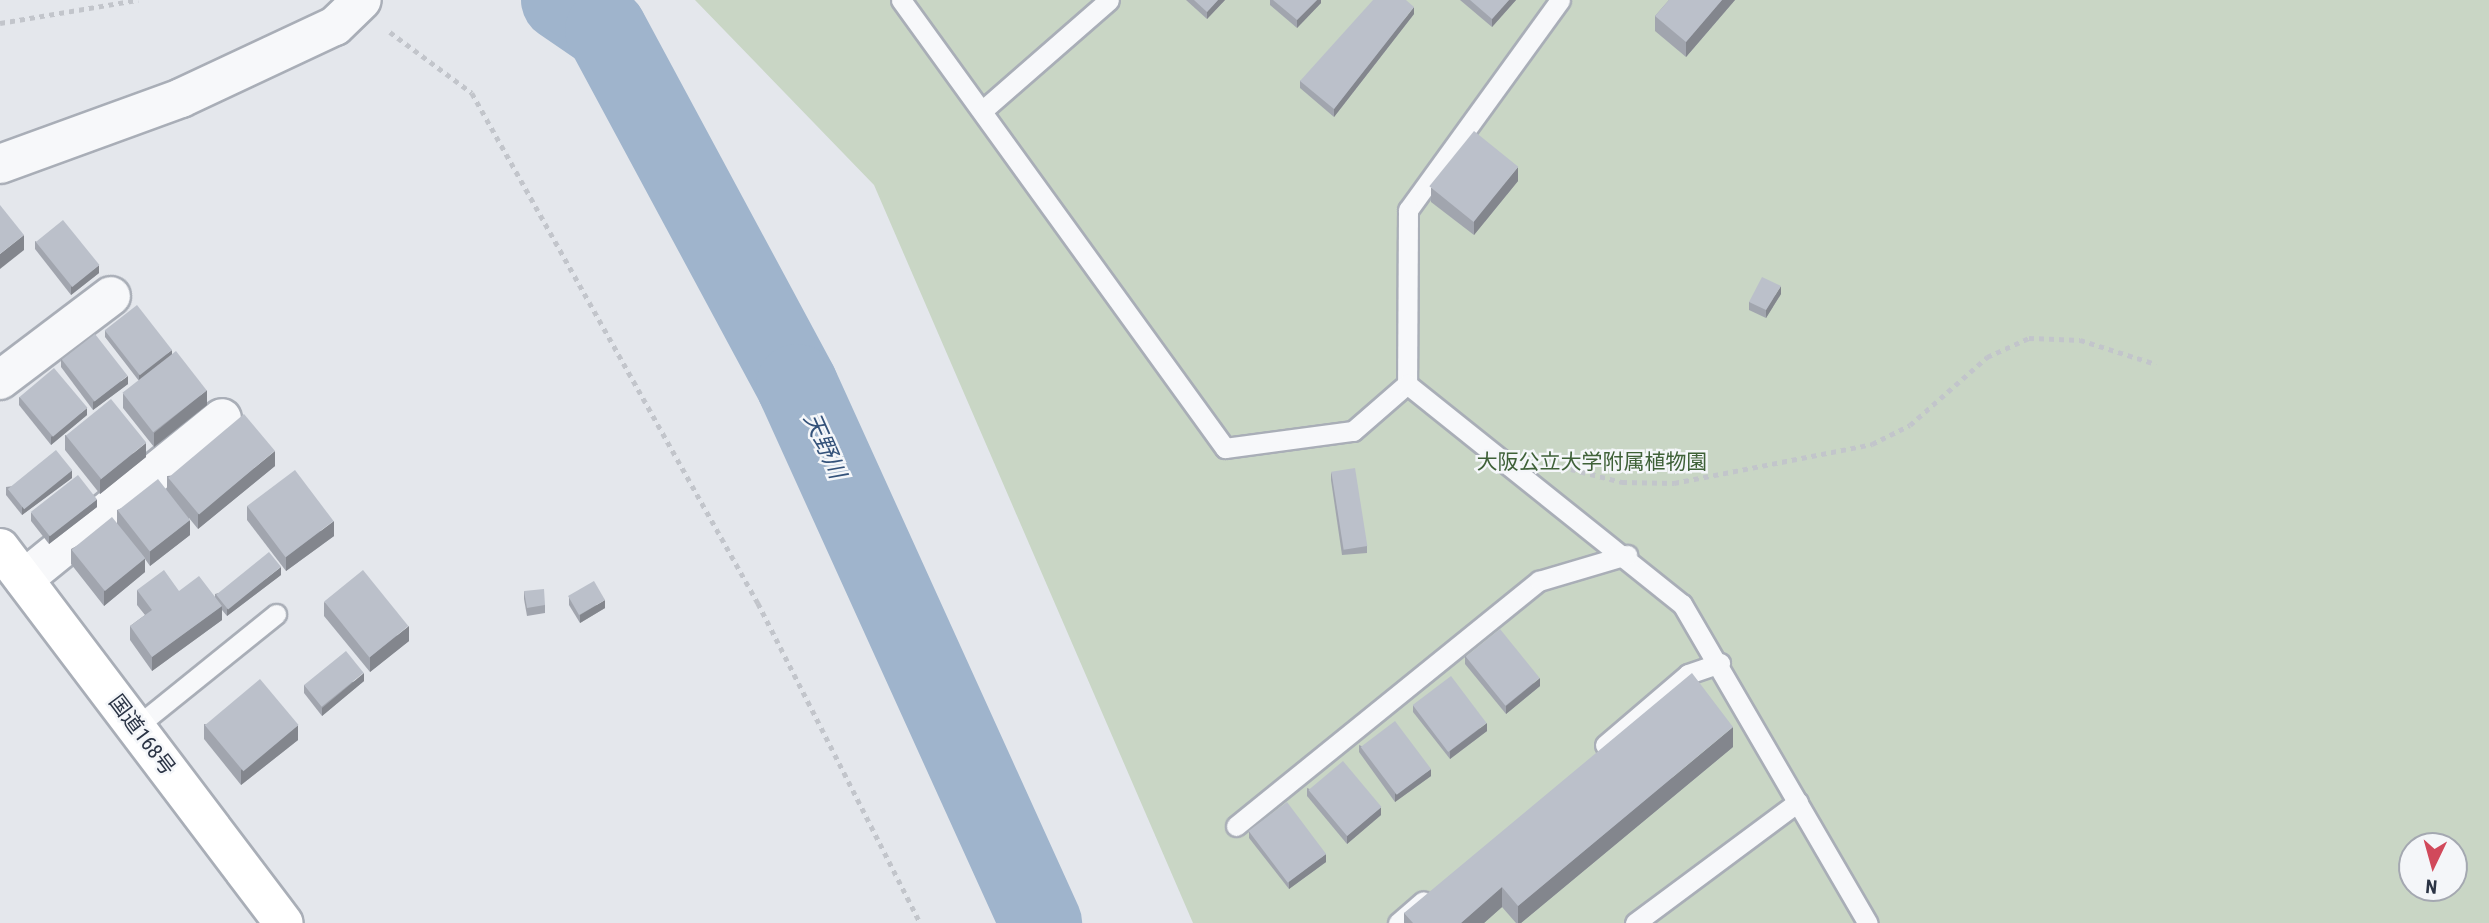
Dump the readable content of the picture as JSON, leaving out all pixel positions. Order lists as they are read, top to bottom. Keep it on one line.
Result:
{"streets":{"highway":["国道168号"]},"water":["天野川"],"parks":["大阪公立大学附属植物園"],"north":"bottom"}
